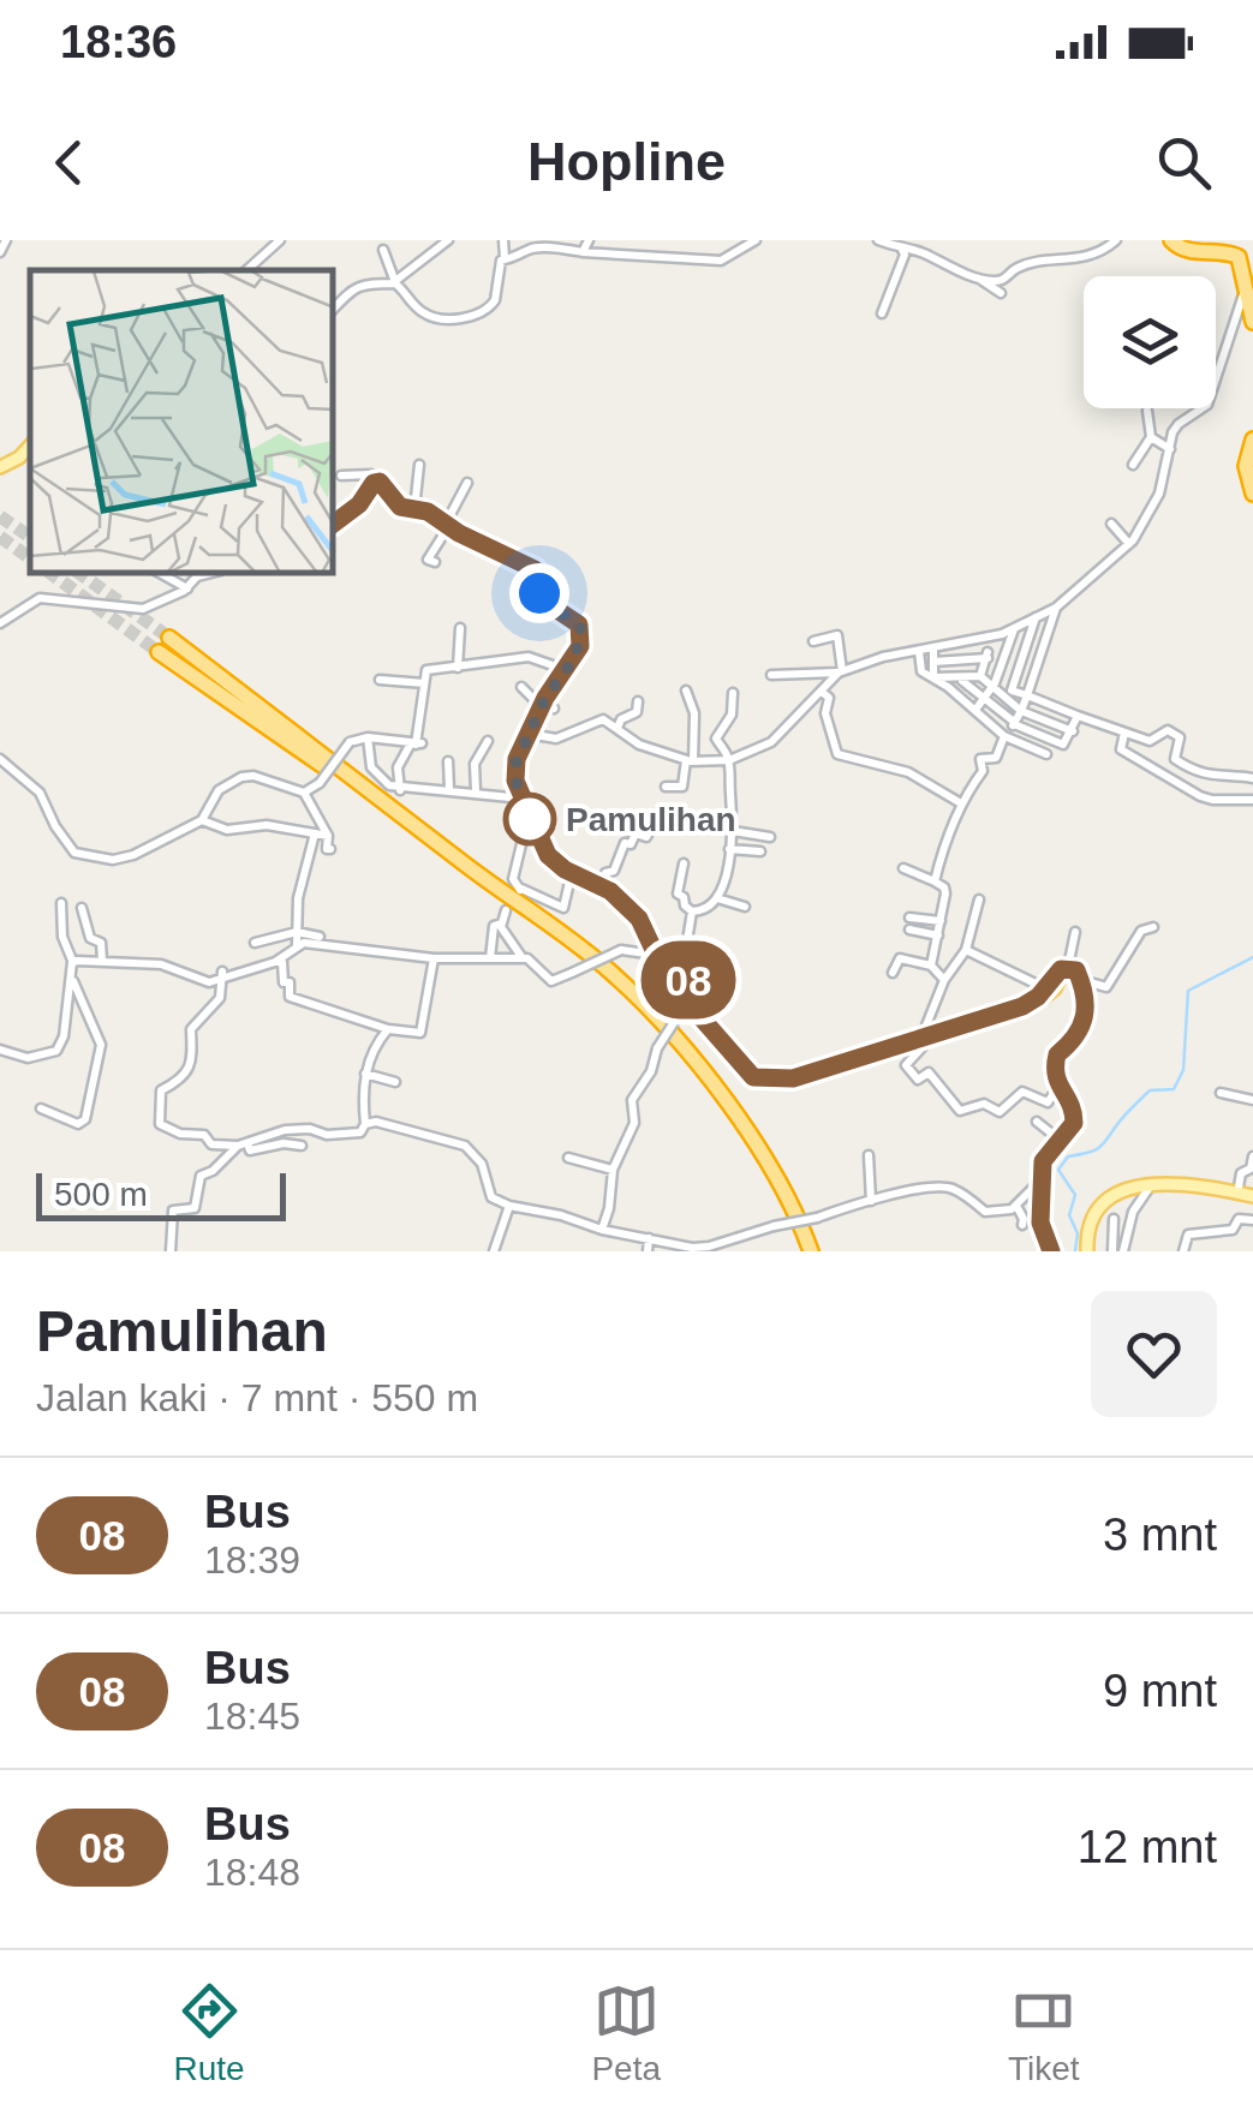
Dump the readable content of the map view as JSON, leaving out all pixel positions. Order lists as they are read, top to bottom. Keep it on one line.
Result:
{"places":["Pamulihan"],"lines":["bus line 08"],"scale_bar":"500 m","page":{"status":"18:36","header":"Hopline","on_map":"08","scale":"500 m","heading":["Pamulihan","Jalan kaki · 7 mnt · 550 m"],"list":[{"mark":"08","name":"Bus","note":"18:39","value":"3 mnt"},{"mark":"08","name":"Bus","note":"18:45","value":"9 mnt"},{"mark":"08","name":"Bus","note":"18:48","value":"12 mnt"}],"tabs":["Rute","Peta","Tiket"]}}
